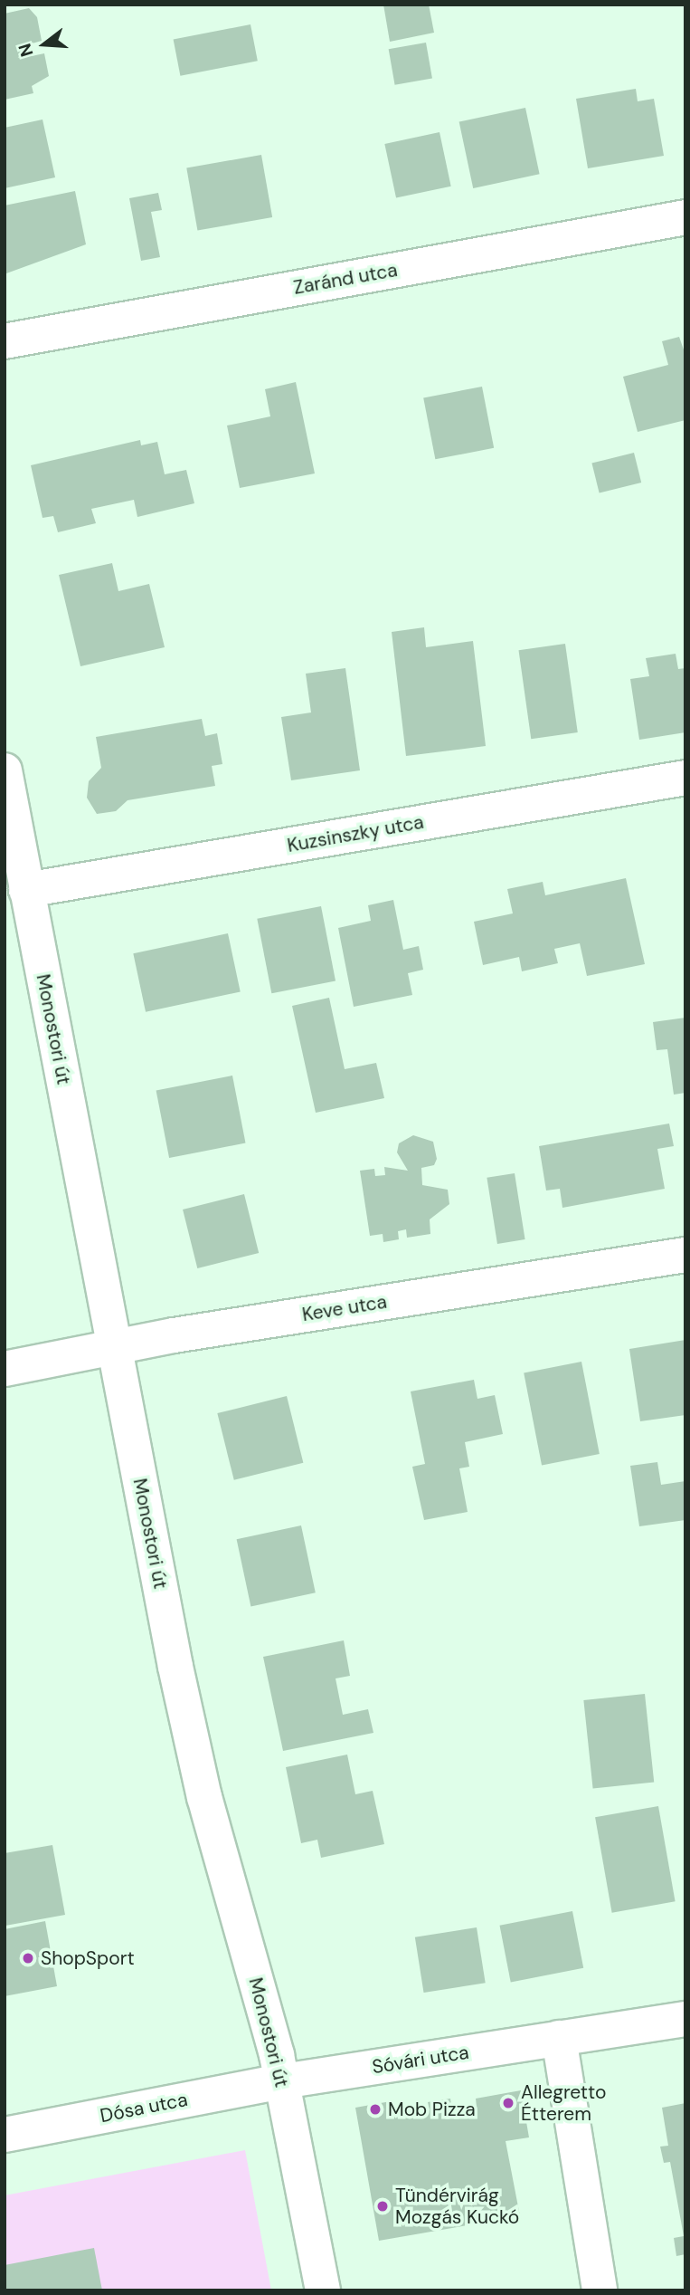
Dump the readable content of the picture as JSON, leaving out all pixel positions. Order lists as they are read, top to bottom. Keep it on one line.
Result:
{"streets":{"street":["Zaránd utca","Kuzsinszky utca","Monostori út","Keve utca","Sóvári utca","Dósa utca"]},"crossings":[["Kuzsinszky utca","Monostori út"],["Monostori út","Keve utca"],["Monostori út","Sóvári utca"],["Monostori út","Dósa utca"],["Sóvári utca","Dósa utca"]],"places":["ShopSport","Allegretto Étterem","Mob Pizza","Tündérvirág Mozgás Kuckó"],"north":"left"}
